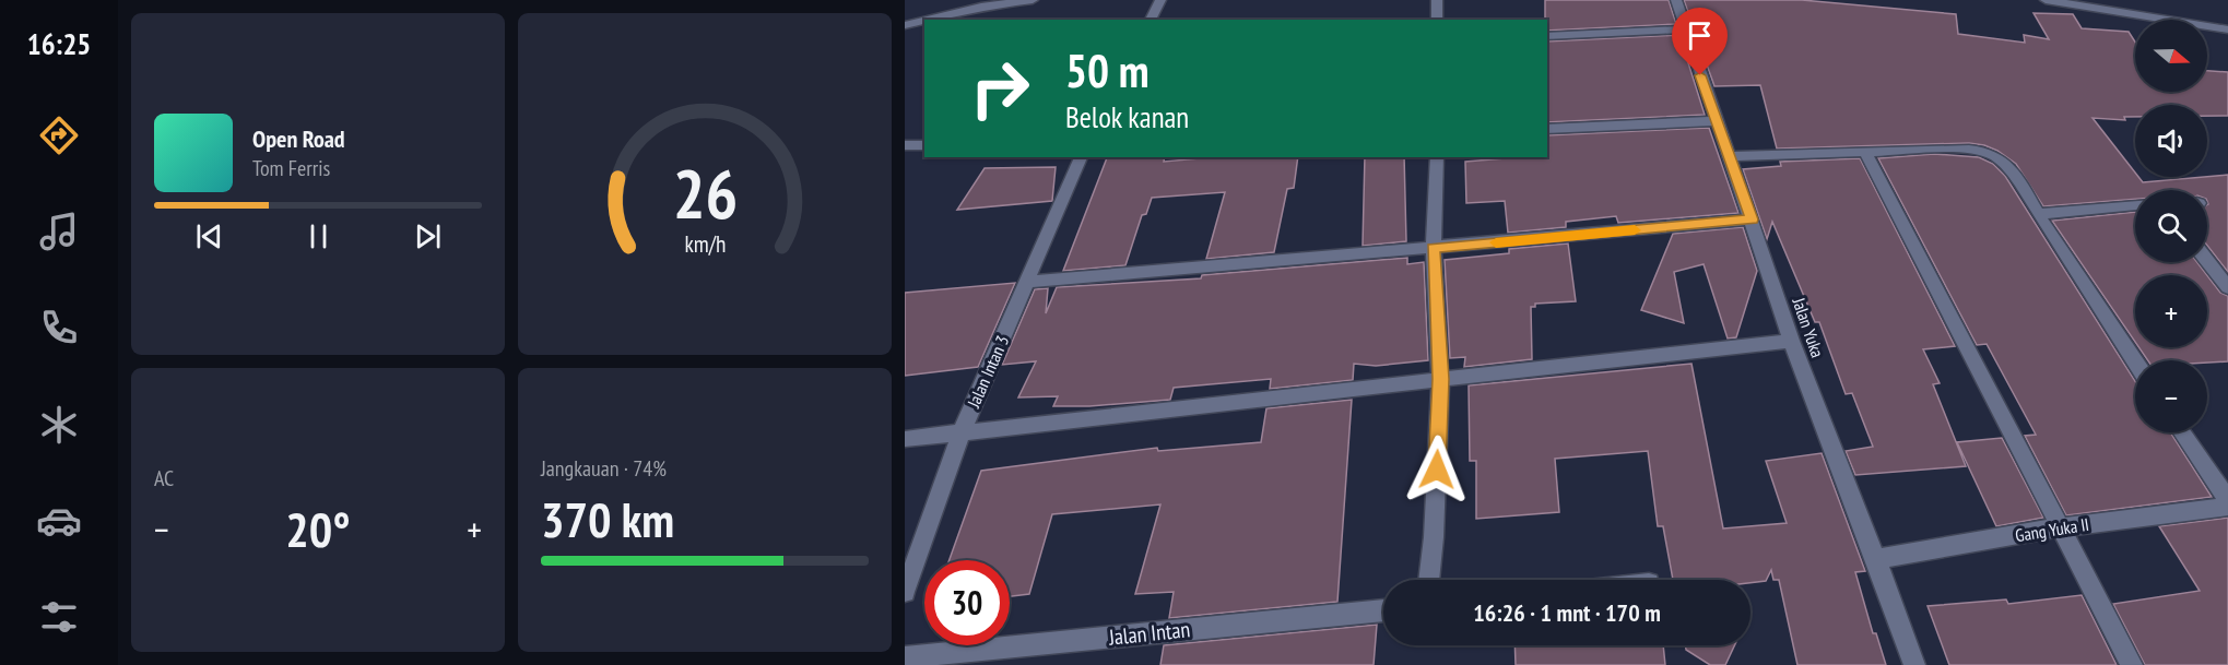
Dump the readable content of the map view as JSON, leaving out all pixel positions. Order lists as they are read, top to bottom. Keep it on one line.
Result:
{"streets":{"street":["Jalan Yuka","Jalan Intan 3","Gang Yuka II","Jalan Intan"]},"crossings":[["Jalan Yuka","Gang Yuka II"]],"north":"right","page":{"tabs":"16:25","map_buttons":["+","−"],"turn":["50 m","Belok kanan"],"song":["Open Road","Tom Ferris"],"tile":["AC",["Jangkauan · 74%","370 km"]],"heat":["−","20°","+"],"limit":"30","trip":"16:26 · 1 mnt · 170 m","gauge":["26","km/h"]}}
